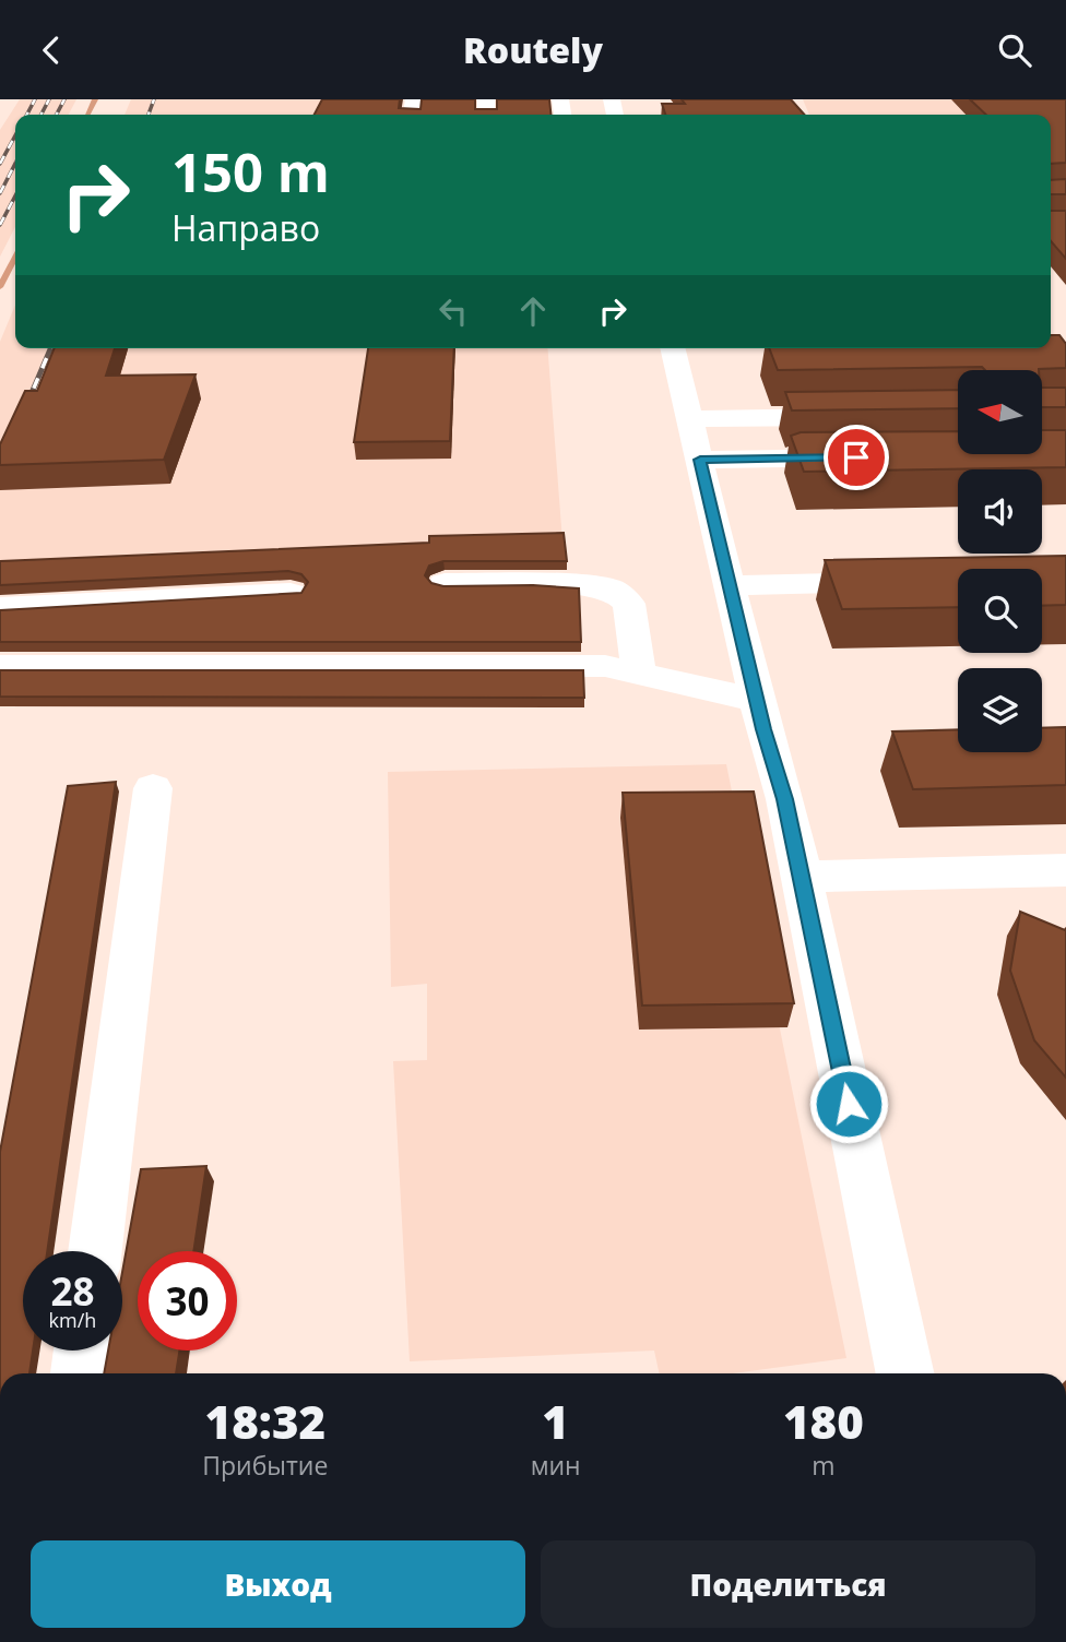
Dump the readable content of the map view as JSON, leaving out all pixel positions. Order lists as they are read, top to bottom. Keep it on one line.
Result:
{"north":"left","page":{"header":"Routely","turn":["150 m","Направо"],"speed":"28 km/h","limit":"30","eta":["18:32","Прибытие","1","мин","180","m"],"buttons":["Выход","Поделиться"]}}
